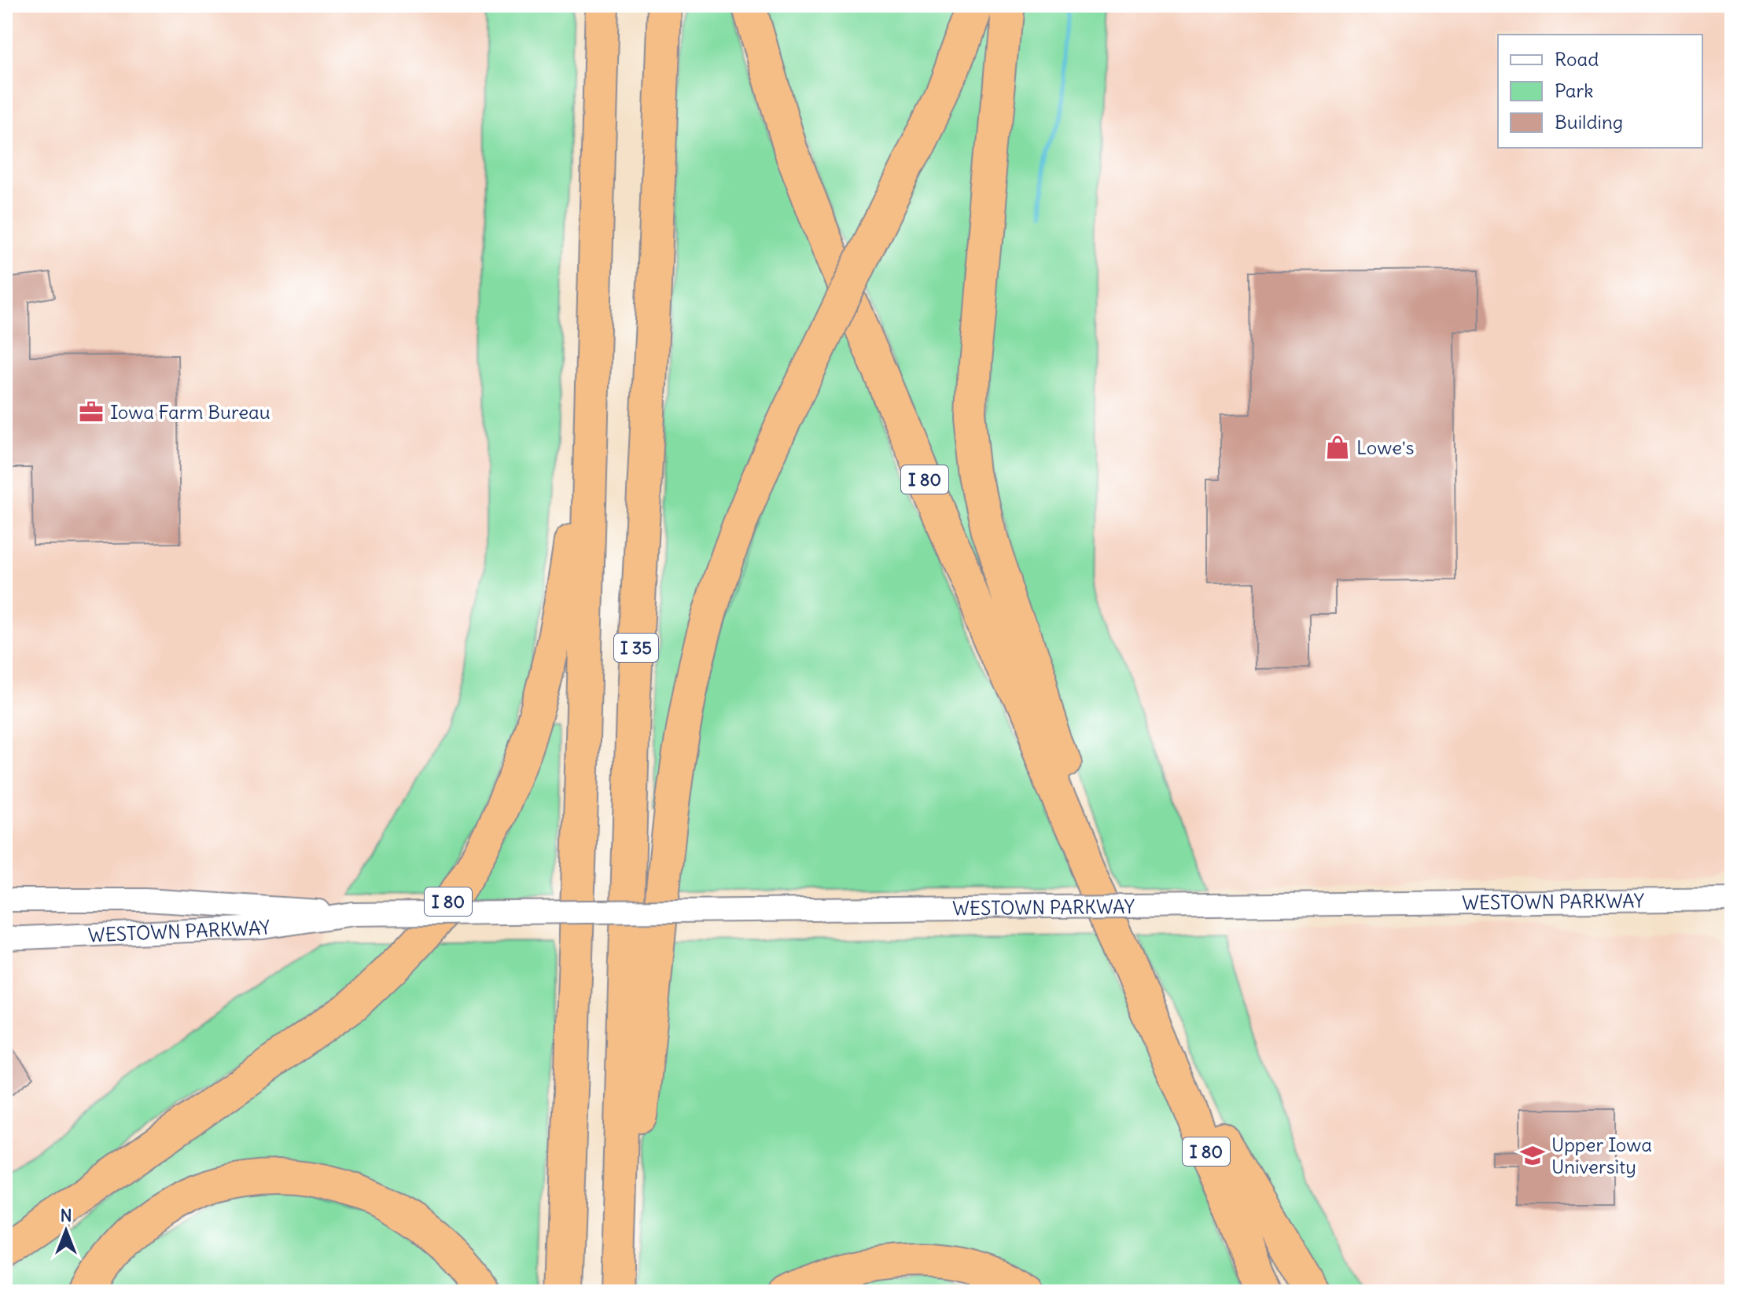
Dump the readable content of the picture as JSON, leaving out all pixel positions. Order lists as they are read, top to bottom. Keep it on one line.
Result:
{"streets":{"highway":["I 80","I 35"],"street":["WESTOWN PARKWAY"]},"places":{"office":["Iowa Farm Bureau"],"shop":["Lowe's"],"school or university":["Upper Iowa University"]},"legend":["Road","Park","Building"],"north":"top"}
